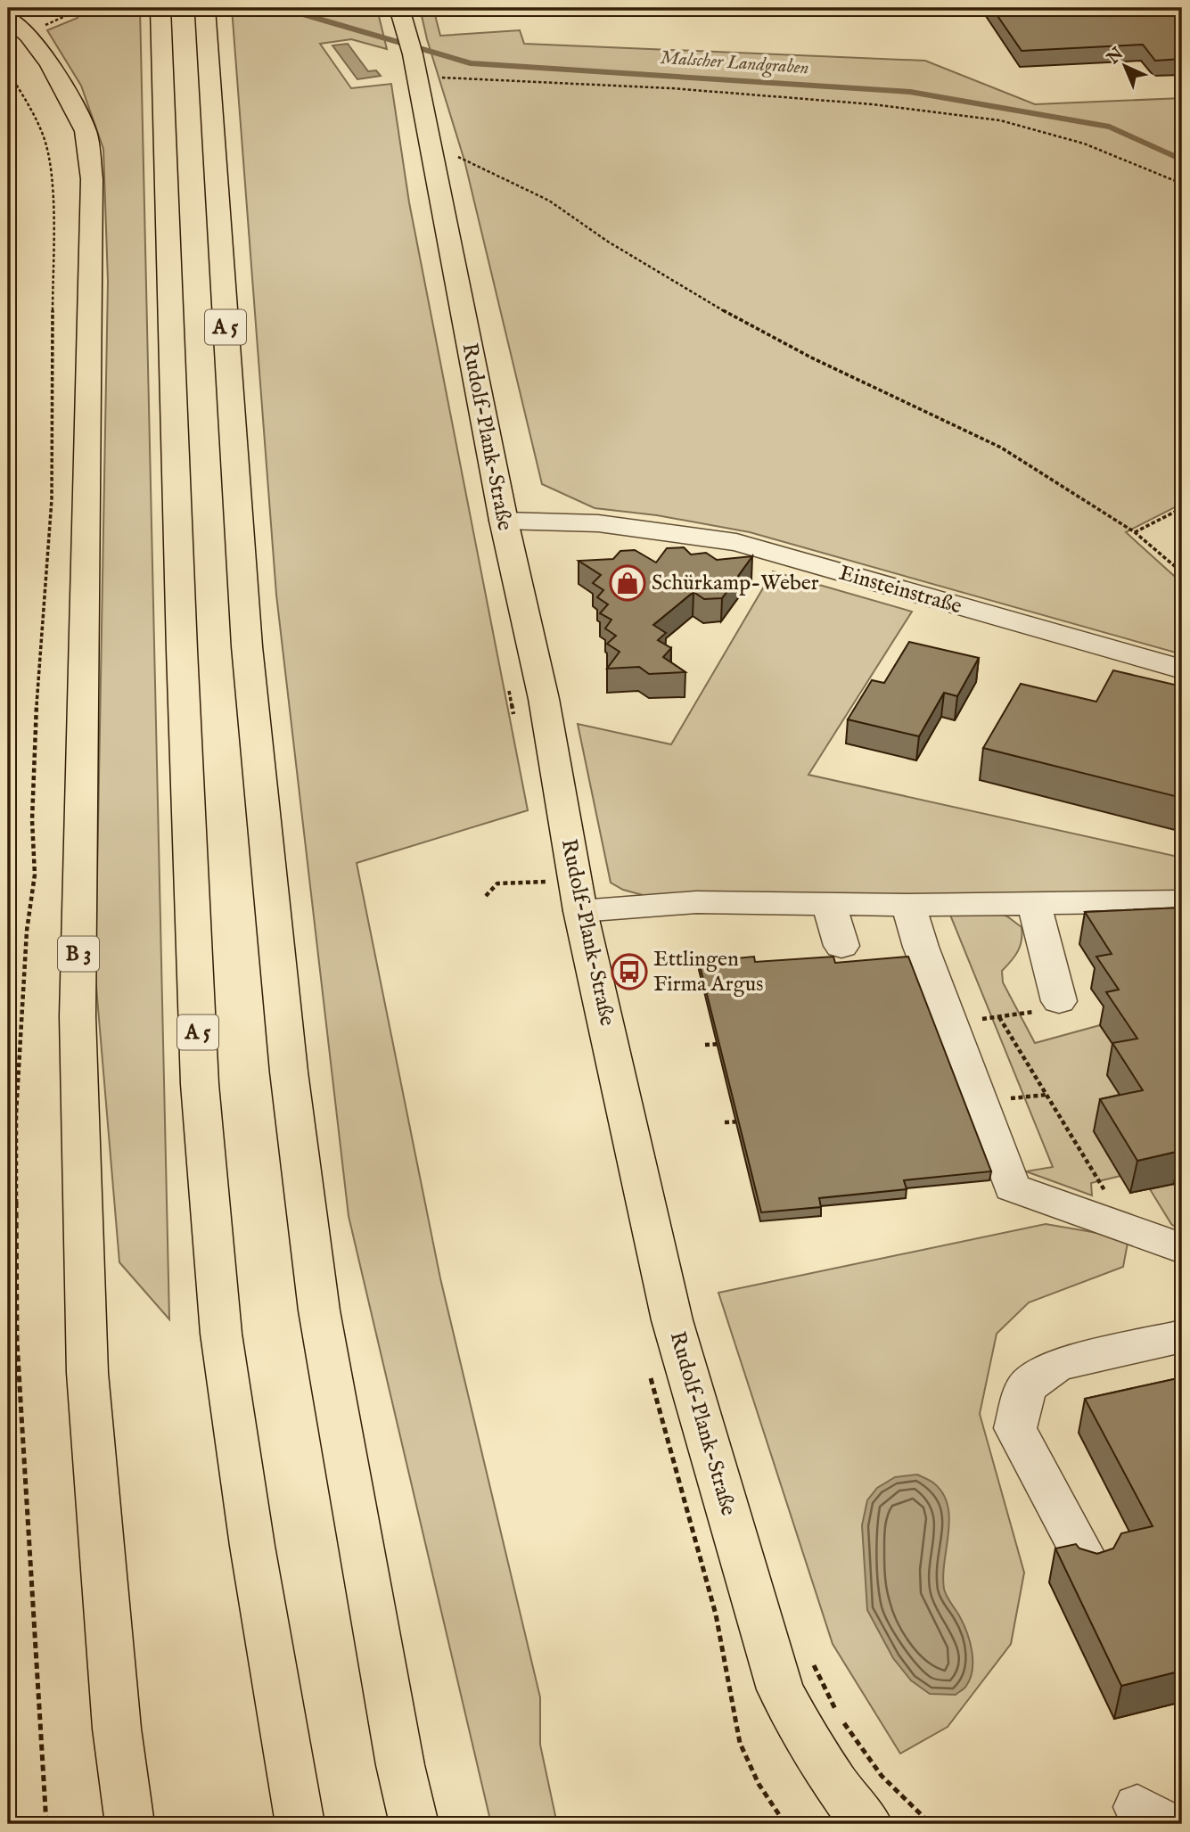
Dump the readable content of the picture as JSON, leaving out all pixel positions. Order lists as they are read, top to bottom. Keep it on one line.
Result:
{"streets":{"main road":["A 5","Rudolf-Plank-Straße","B 3"],"street":["Einsteinstraße"]},"crossings":[["Rudolf-Plank-Straße","Einsteinstraße"]],"water":["Malscher Landgraben"],"places":{"shop":["Schürkamp-Weber"],"bus stop":["Ettlingen Firma Argus"]},"north":"top left"}
